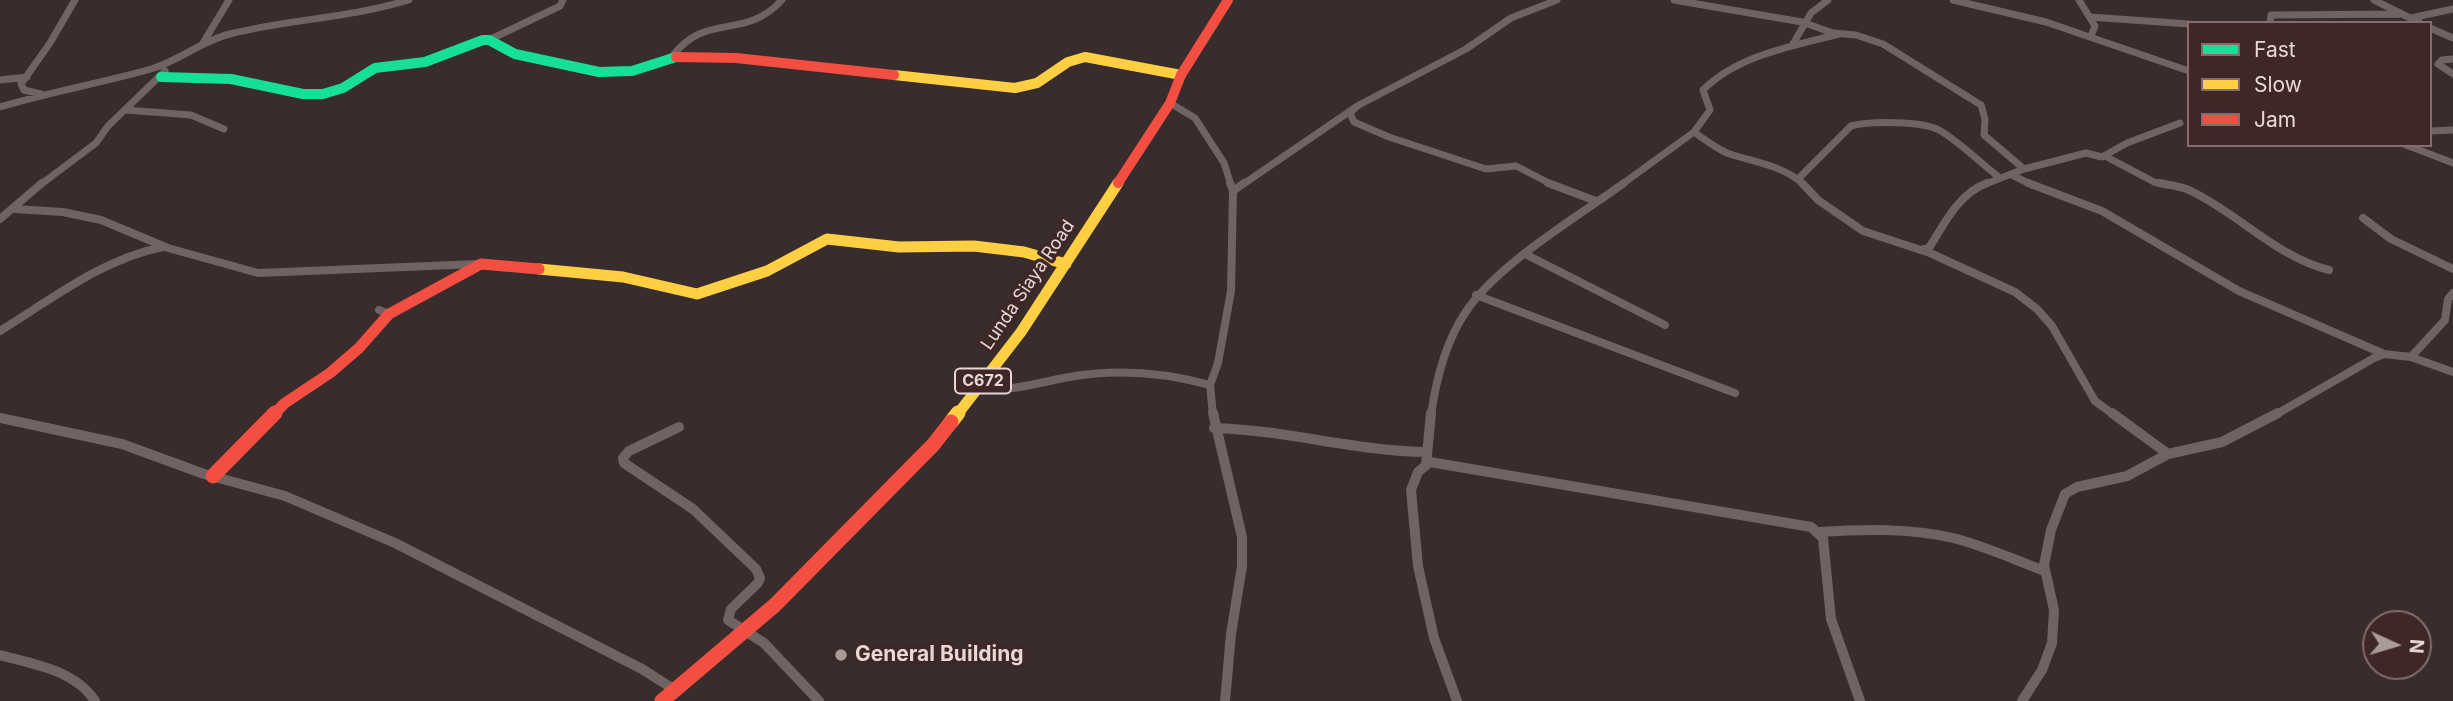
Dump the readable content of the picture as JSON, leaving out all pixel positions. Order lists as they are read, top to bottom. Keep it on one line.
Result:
{"streets":{"street":["Lunda Siaya Road","C672"]},"places":["General Building"],"legend":["Fast","Slow","Jam"],"north":"right"}
